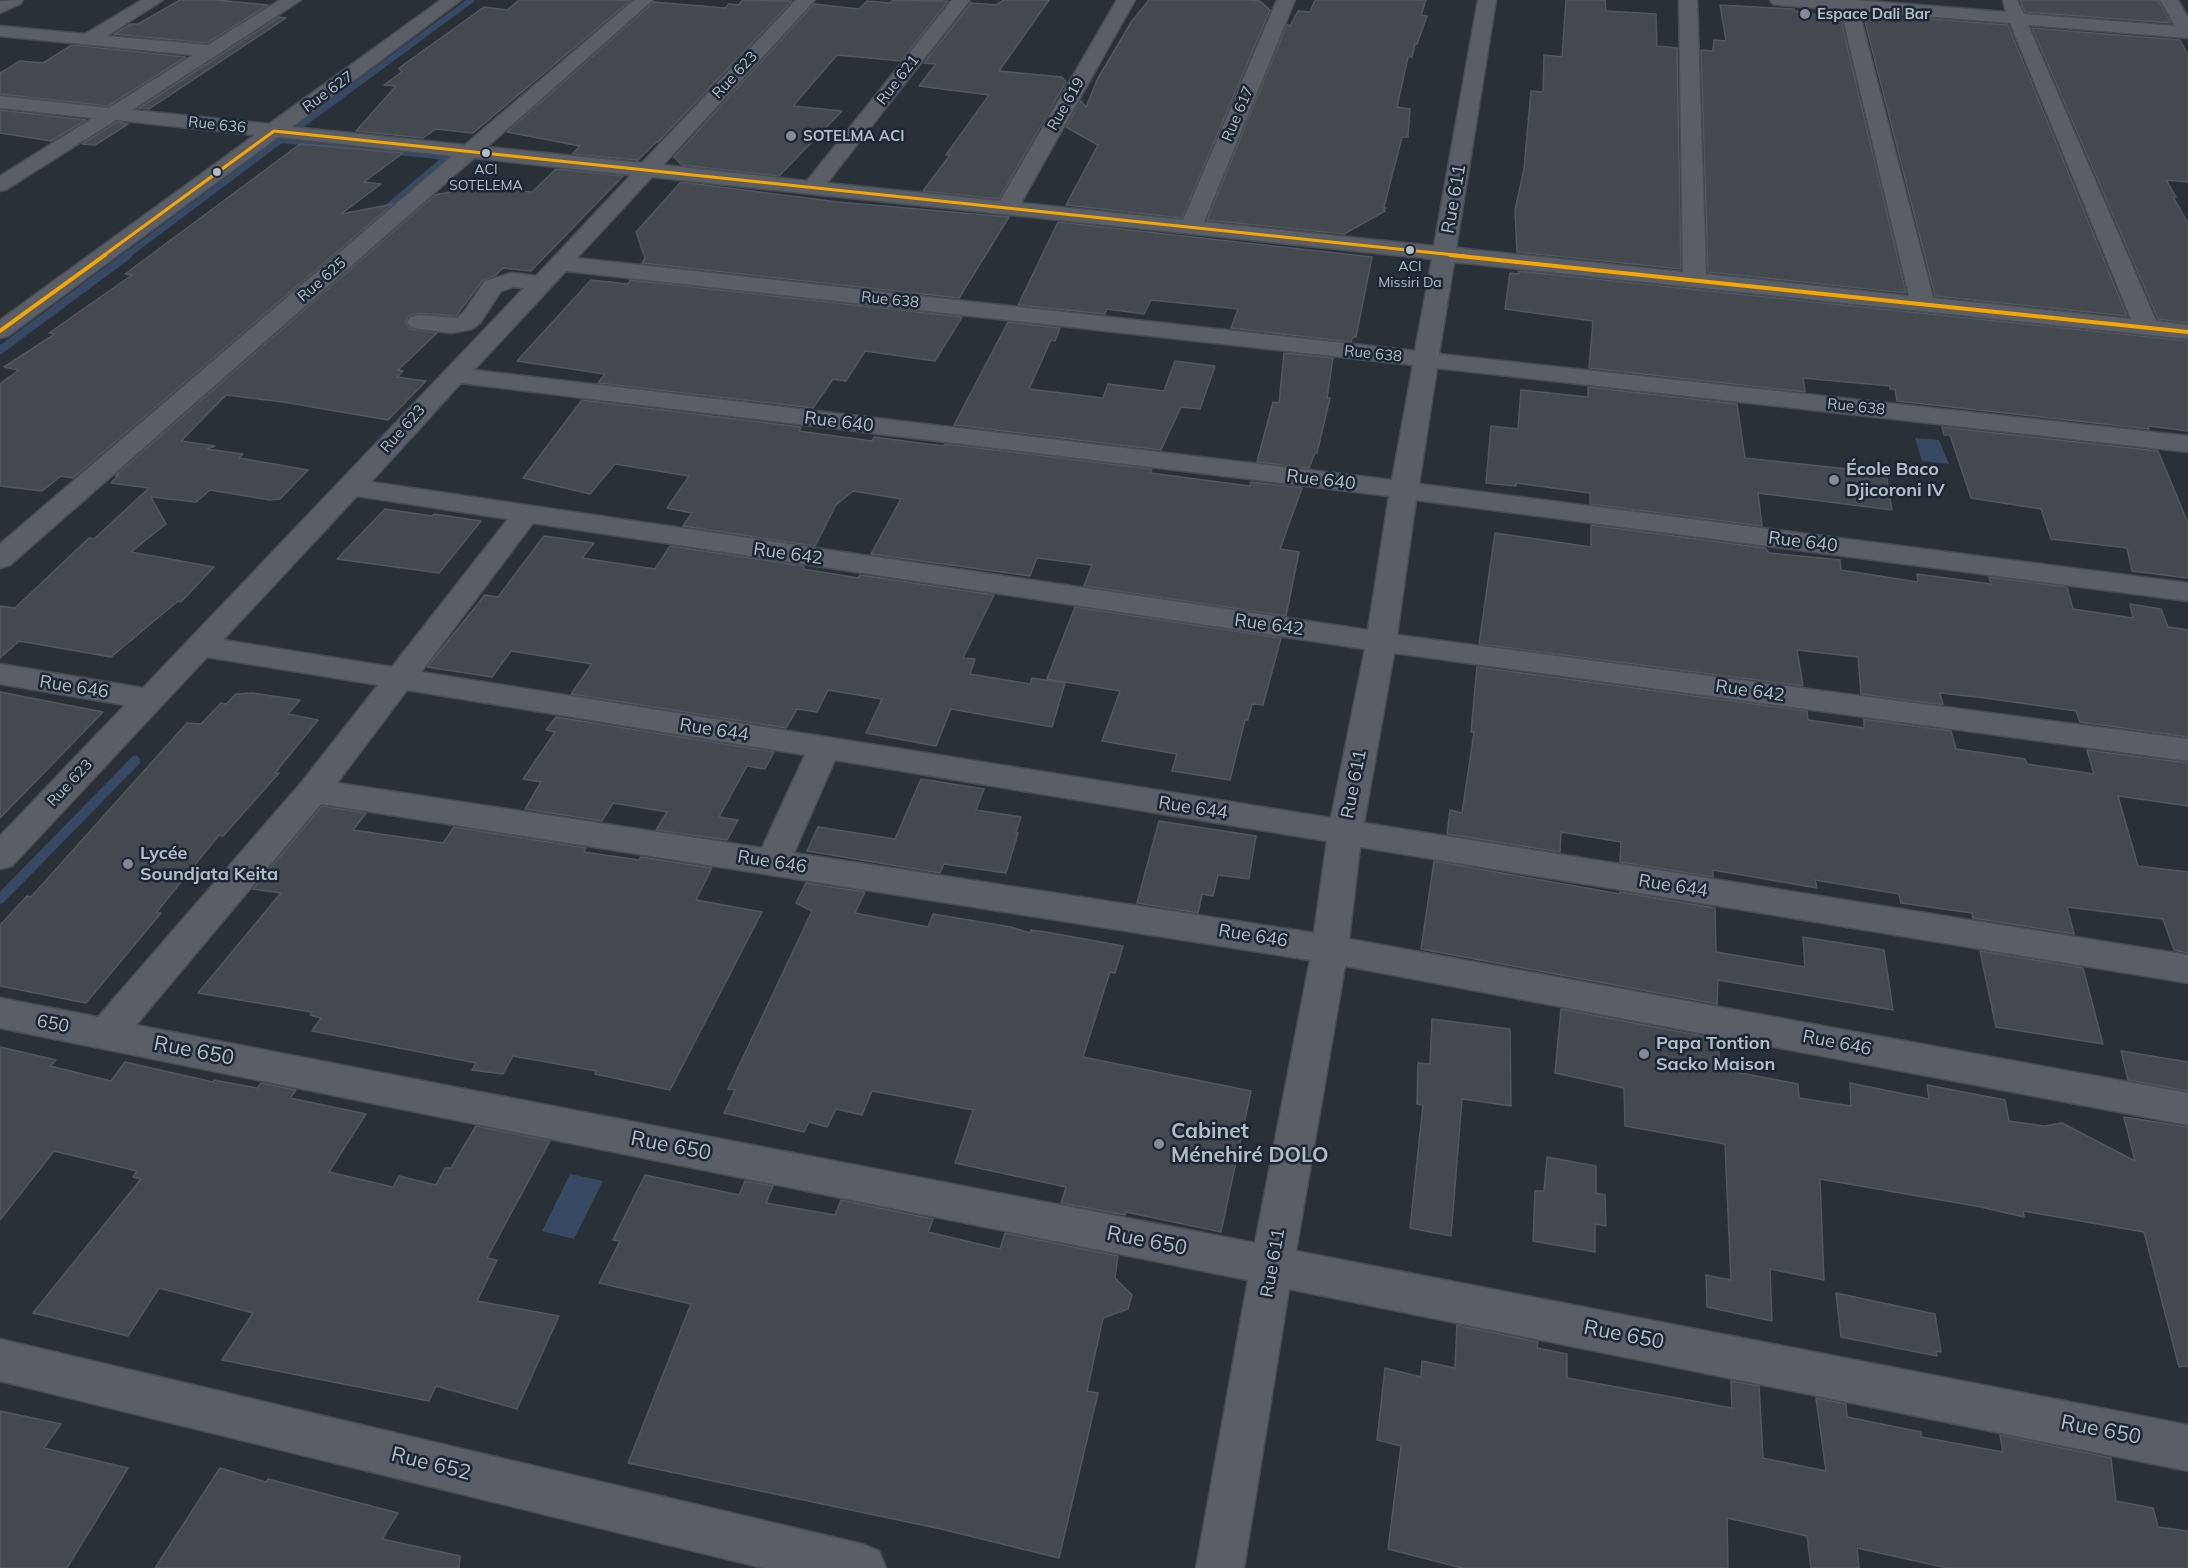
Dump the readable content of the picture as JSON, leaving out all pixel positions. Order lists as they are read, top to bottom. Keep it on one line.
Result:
{"streets":{"street":["Rue 623","Rue 621","Rue 627","Rue 619","Rue 617","Rue 636","Rue 611","Rue 625","Rue 638","Rue 640","Rue 642","Rue 646","Rue 644","650","Rue 650","Rue 652"]},"crossings":[["Rue 623","Rue 636"],["Rue 623","Rue 638"],["Rue 623","Rue 640"],["Rue 623","Rue 642"],["Rue 623","Rue 646"],["Rue 623","Rue 644"],["Rue 621","Rue 636"],["Rue 627","Rue 636"],["Rue 619","Rue 636"],["Rue 617","Rue 636"],["Rue 636","Rue 611"],["Rue 636","Rue 625"],["Rue 611","Rue 638"],["Rue 611","Rue 640"],["Rue 611","Rue 642"],["Rue 611","Rue 646"],["Rue 611","Rue 644"],["Rue 611","Rue 650"],["650","Rue 650"]],"places":["Espace Dali Bar","SOTELMA ACI","ACI SOTELEMA","ACI Missiri Da","École Baco Djicoroni IV","Lycée Soundjata Keita","Papa Tontion Sacko Maison","Cabinet Ménehiré DOLO"]}
